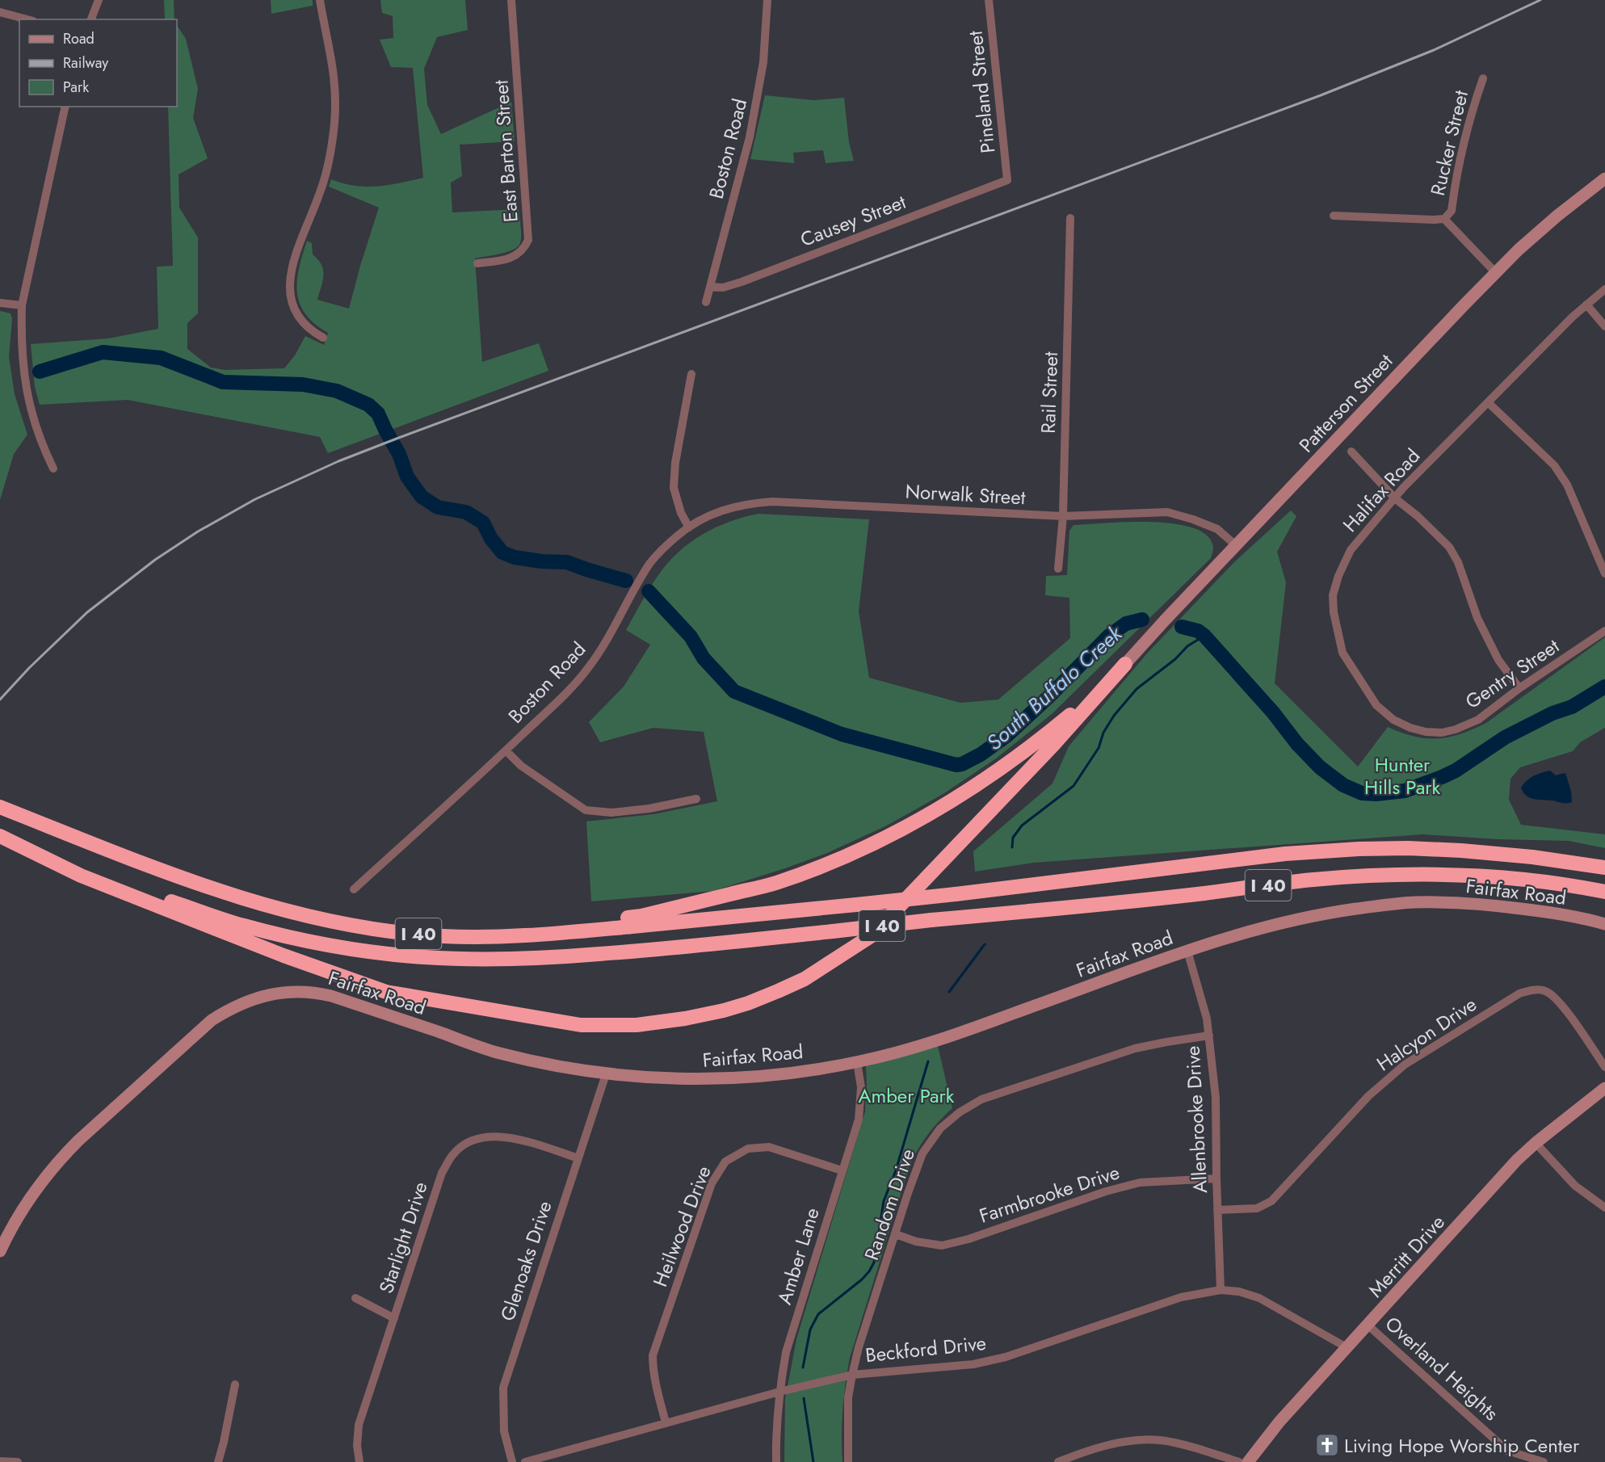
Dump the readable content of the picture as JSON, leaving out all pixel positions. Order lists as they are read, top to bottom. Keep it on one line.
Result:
{"streets":{"highway":["I 40"],"street":["Pineland Street","Rucker Street","Boston Road","East Barton Street","Causey Street","Rail Street","Patterson Street","Halifax Road","Norwalk Street","Gentry Street","Fairfax Road","Halcyon Drive","Allenbrooke Drive","Farmbrooke Drive","Random Drive","Heilwood Drive","Starlight Drive","Amber Lane","Merritt Drive","Glenoaks Drive","Beckford Drive","Overland Heights"]},"crossings":[["Pineland Street","Causey Street"],["Boston Road","Causey Street"],["Boston Road","Norwalk Street"],["Rail Street","Norwalk Street"],["Patterson Street","Norwalk Street"],["Halifax Road","Gentry Street"],["Fairfax Road","Allenbrooke Drive"],["Fairfax Road","Amber Lane"],["Fairfax Road","Glenoaks Drive"],["Halcyon Drive","Allenbrooke Drive"],["Allenbrooke Drive","Farmbrooke Drive"],["Allenbrooke Drive","Random Drive"],["Allenbrooke Drive","Beckford Drive"],["Farmbrooke Drive","Random Drive"],["Random Drive","Beckford Drive"],["Heilwood Drive","Amber Lane"],["Heilwood Drive","Beckford Drive"],["Starlight Drive","Glenoaks Drive"],["Amber Lane","Beckford Drive"],["Merritt Drive","Beckford Drive"],["Merritt Drive","Overland Heights"]],"water":["South Buffalo Creek"],"parks":["Hunter Hills Park","Amber Park"],"places":{"church":["Living Hope Worship Center"]},"legend":["Road","Railway","Park"]}
